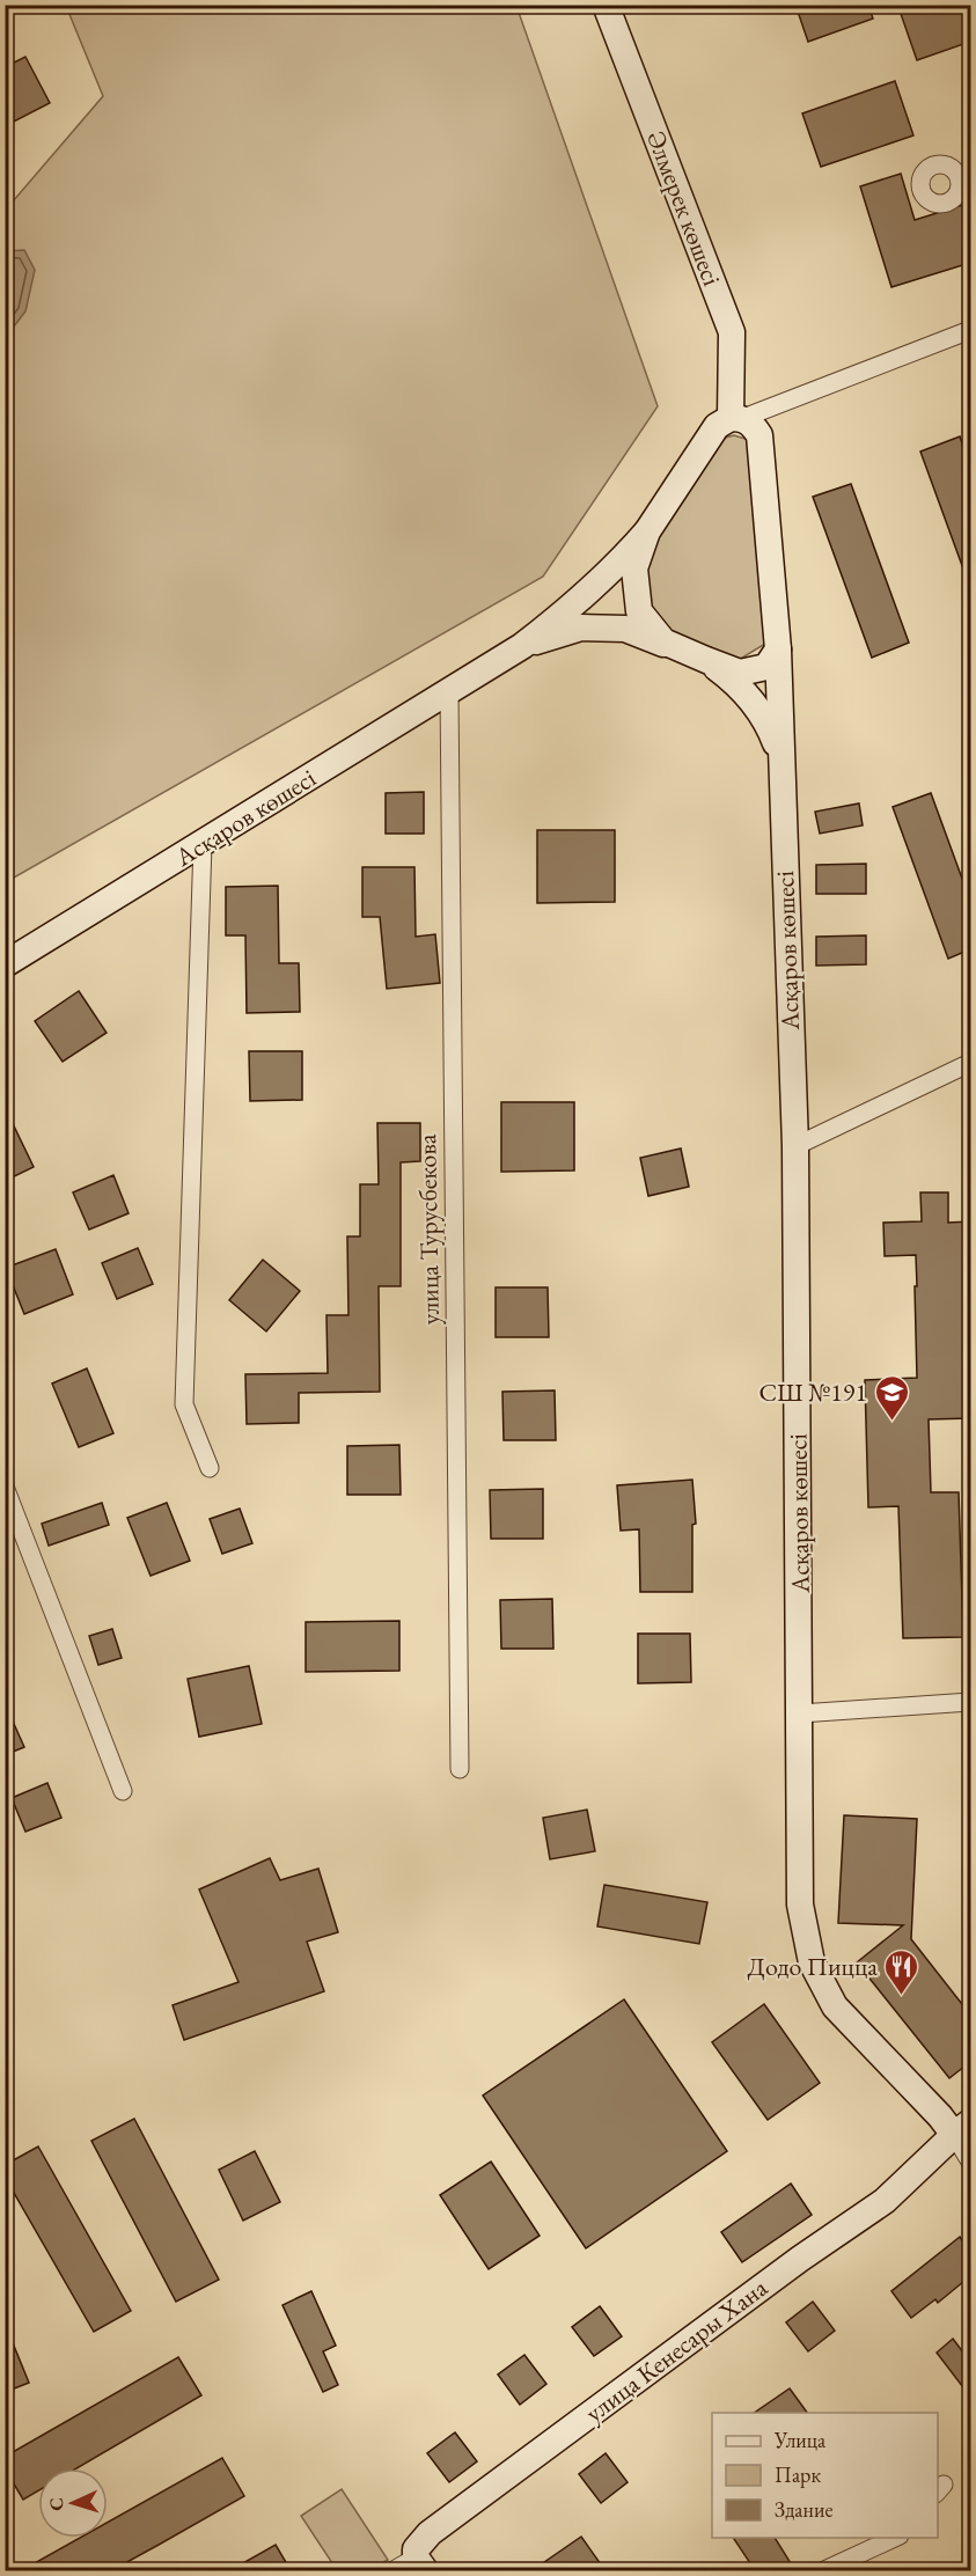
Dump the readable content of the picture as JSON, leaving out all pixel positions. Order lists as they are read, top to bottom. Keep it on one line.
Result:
{"streets":{"street":["Әлмерек көшесі","Асқаров көшесі","улица Турусбекова","улица Кенесары Хана"]},"crossings":[["Әлмерек көшесі","Асқаров көшесі"],["Асқаров көшесі","улица Турусбекова"],["Асқаров көшесі","улица Кенесары Хана"]],"places":{"school or university":["СШ №191"],"restaurant":["Додо Пицца"]},"legend":["Улица","Парк","Здание"],"north":"left"}
